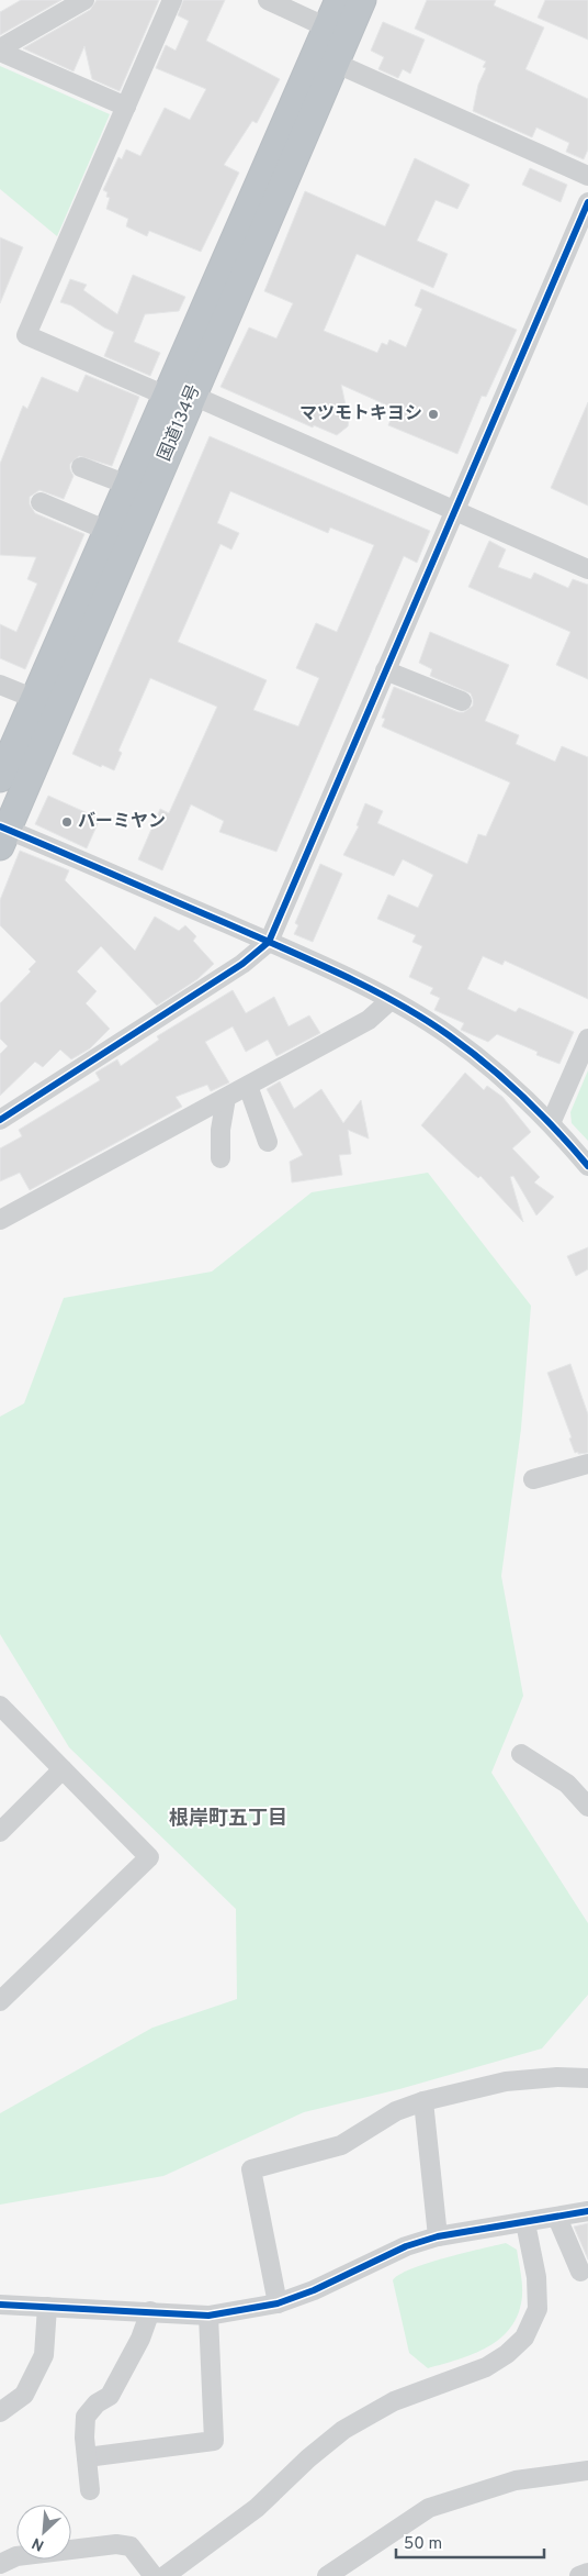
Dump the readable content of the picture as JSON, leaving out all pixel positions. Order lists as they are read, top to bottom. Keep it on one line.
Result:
{"streets":{"highway":["国道134号"]},"districts":["根岸町五丁目"],"places":["マツモトキヨシ","バーミヤン"],"scale_bar":"50 m","north":"bottom left"}
